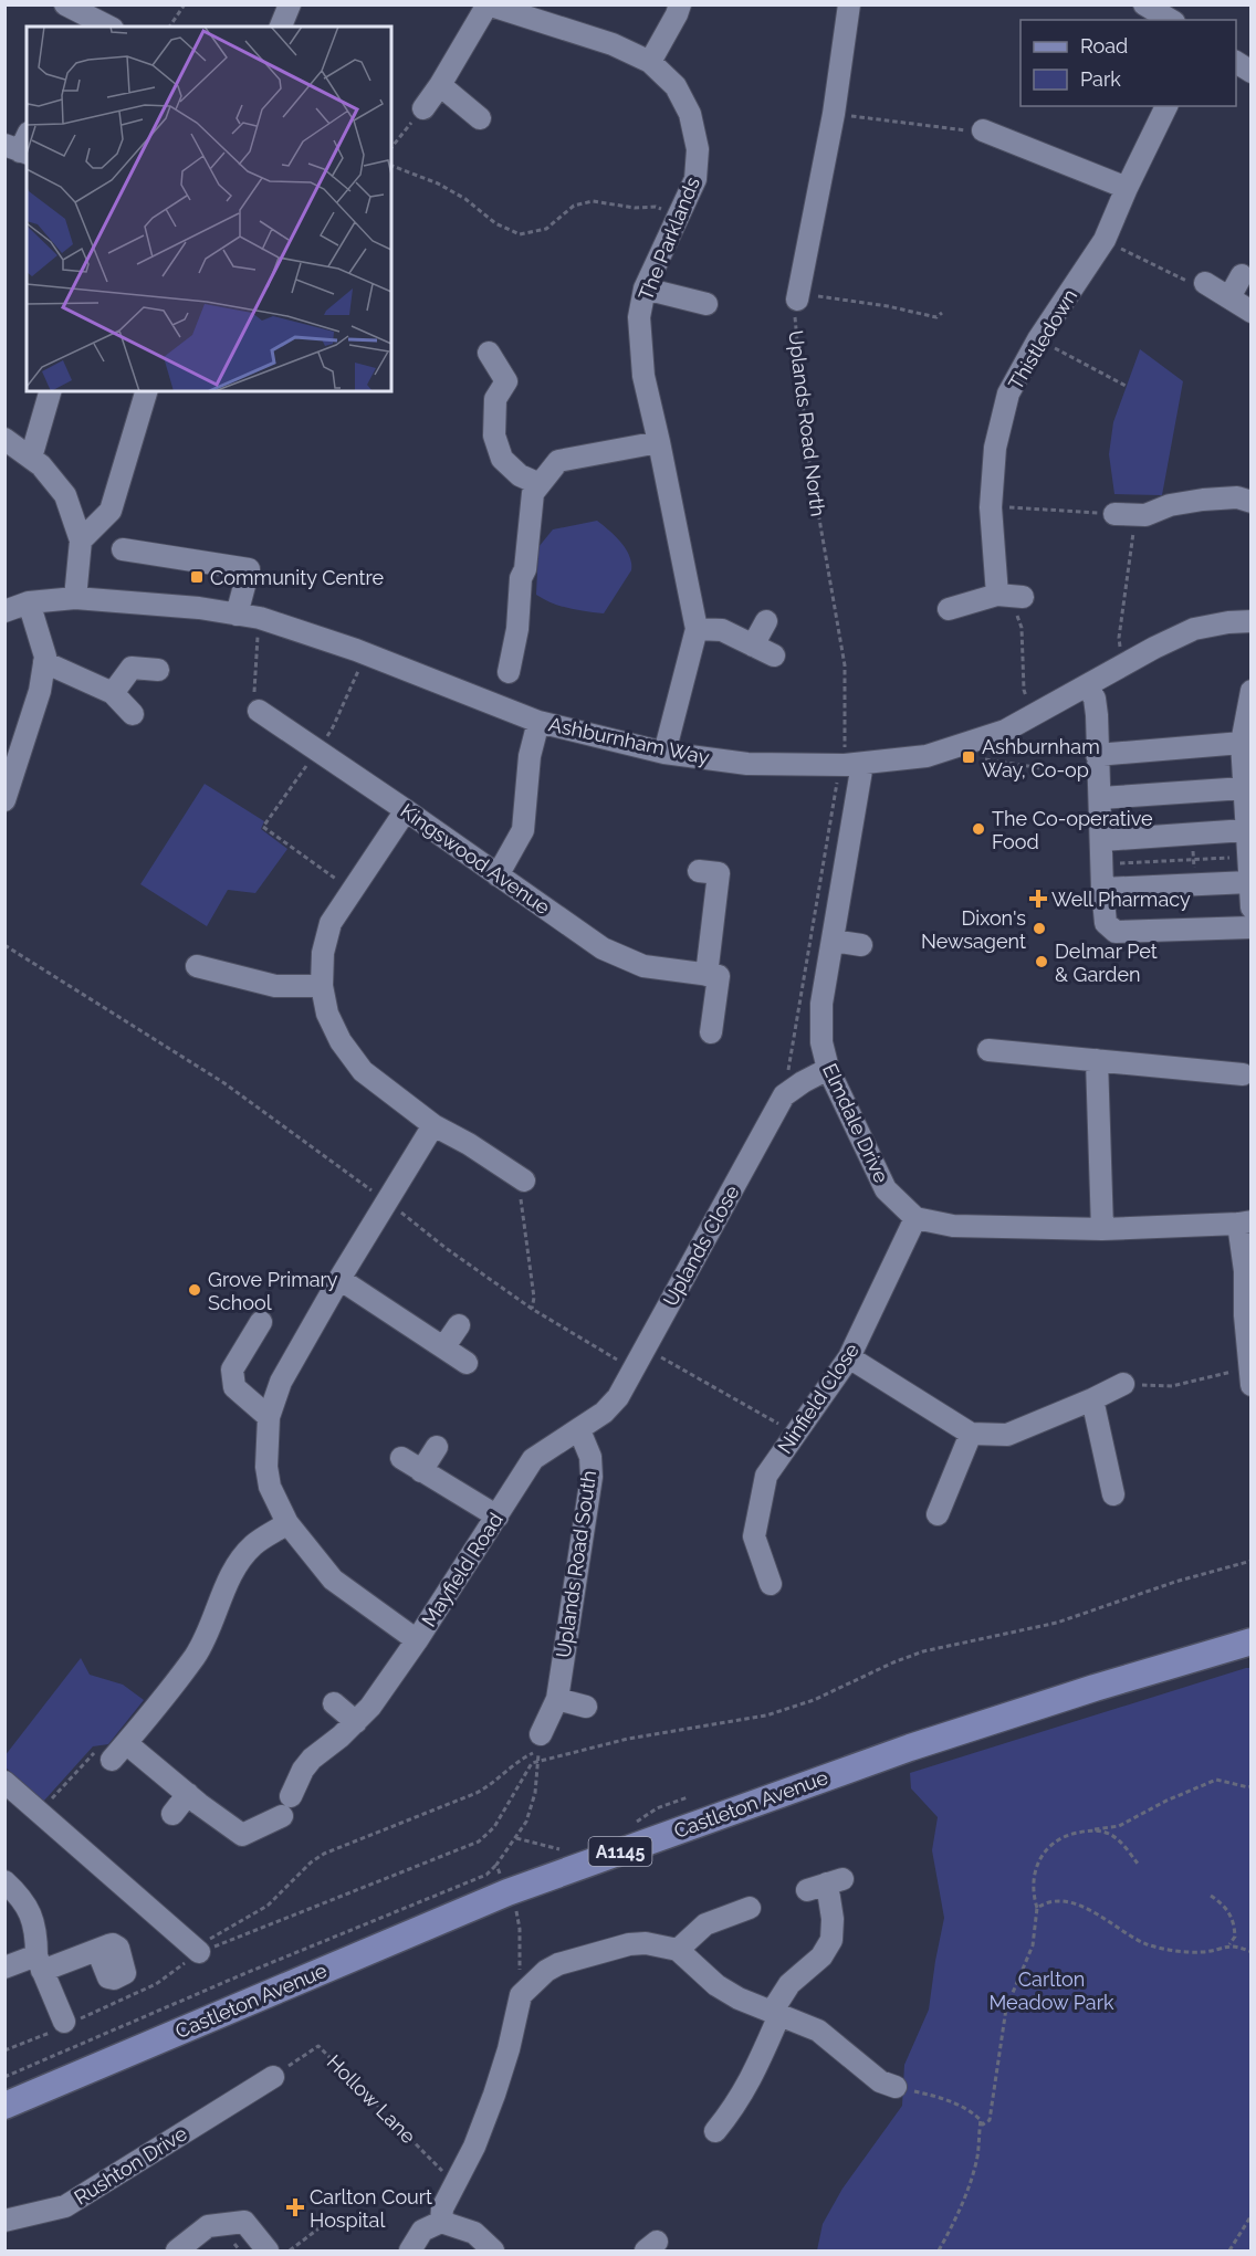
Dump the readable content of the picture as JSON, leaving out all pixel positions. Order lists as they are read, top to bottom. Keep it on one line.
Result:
{"streets":{"main road":["Castleton Avenue","A1145"],"street":["The Parklands","Thistledown","Ashburnham Way","Kingswood Avenue","Elmdale Drive","Uplands Close","Ninfield Close","Uplands Road South","Mayfield Road","Rushton Drive"],"path":["Uplands Road North","Hollow Lane"]},"crossings":[["The Parklands","Ashburnham Way"],["Uplands Road North","Ashburnham Way"],["Uplands Road North","Elmdale Drive"],["Ashburnham Way","Elmdale Drive"],["Elmdale Drive","Uplands Close"],["Elmdale Drive","Ninfield Close"],["Uplands Close","Uplands Road South"],["Uplands Close","Mayfield Road"],["Uplands Road South","Mayfield Road"],["Hollow Lane","Rushton Drive"]],"parks":["Carlton Meadow Park"],"places":{"transit":["Community Centre","Ashburnham Way, Co-op"],"other":["The Co-operative Food","Dixon's Newsagent","Delmar Pet & Garden","Grove Primary School"],"health":["Well Pharmacy","Carlton Court Hospital"]},"legend":["Road","Park"]}
